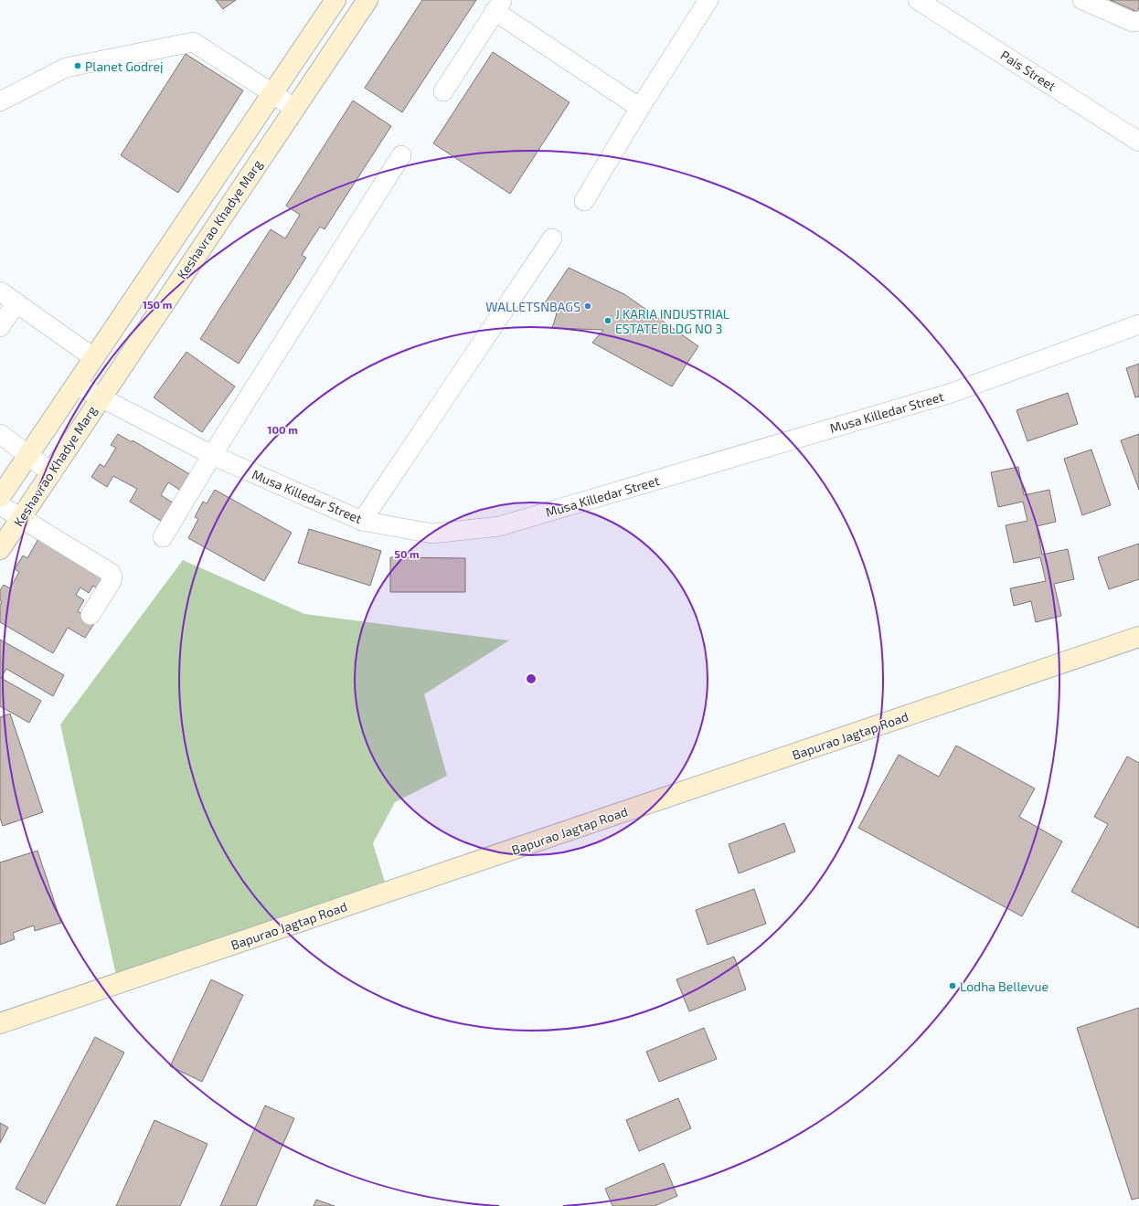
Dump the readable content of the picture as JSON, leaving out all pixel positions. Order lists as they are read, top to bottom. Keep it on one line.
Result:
{"streets":{"main road":["Keshavrao Khadye Marg","Bapurao Jagtap Road"],"street":["Pais Street","Musa Killedar Street"]},"crossings":[["Keshavrao Khadye Marg","Musa Killedar Street"]],"places":["Planet Godrej","WALLETSNBAGS","J KARIA INDUSTRIAL ESTATE BLDG NO 3","Lodha Bellevue"],"rings":["150 m","100 m","50 m"]}
